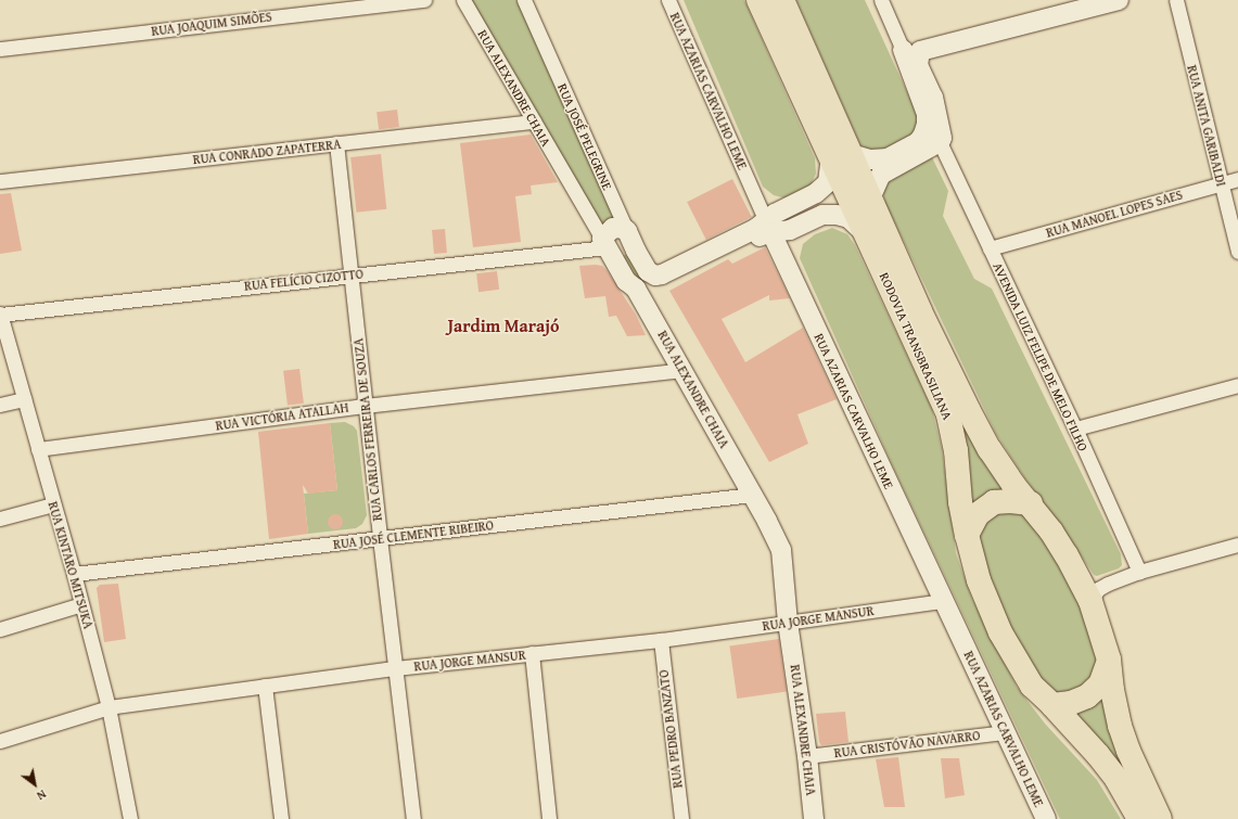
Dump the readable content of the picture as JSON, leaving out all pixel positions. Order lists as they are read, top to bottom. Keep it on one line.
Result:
{"streets":{"highway":["RODOVIA TRANSBRASILIANA"],"street":["RUA JOAQUIM SIMÕES","RUA ALEXANDRE CHAIA","RUA AZARIAS CARVALHO LEME","RUA ANITA GARIBALDI","RUA JOSÉ PELEGRINE","RUA CONRADO ZAPATERRA","RUA MANOEL LOPES SAES","RUA FELÍCIO CIZOTTO","AVENIDA LUIZ FELIPE DE MELO FILHO","RUA VICTÓRIA ATALLAH","RUA CARLOS FERREIRA DE SOUZA","RUA JOSÉ CLEMENTE RIBEIRO","RUA KINTARO MITSUKA","RUA JORGE MANSUR","RUA PEDRO BANZATO","RUA CRISTÓVÃO NAVARRO"]},"crossings":[["RUA ALEXANDRE CHAIA","RUA CONRADO ZAPATERRA"],["RUA ALEXANDRE CHAIA","RUA FELÍCIO CIZOTTO"],["RUA ALEXANDRE CHAIA","RUA VICTÓRIA ATALLAH"],["RUA ALEXANDRE CHAIA","RUA JOSÉ CLEMENTE RIBEIRO"],["RUA ALEXANDRE CHAIA","RUA JORGE MANSUR"],["RUA ALEXANDRE CHAIA","RUA CRISTÓVÃO NAVARRO"],["RUA AZARIAS CARVALHO LEME","RUA JOSÉ PELEGRINE"],["RUA AZARIAS CARVALHO LEME","RUA JORGE MANSUR"],["RUA AZARIAS CARVALHO LEME","RUA CRISTÓVÃO NAVARRO"],["RUA ANITA GARIBALDI","RUA MANOEL LOPES SAES"],["RUA CONRADO ZAPATERRA","RUA CARLOS FERREIRA DE SOUZA"],["RUA MANOEL LOPES SAES","AVENIDA LUIZ FELIPE DE MELO FILHO"],["RUA FELÍCIO CIZOTTO","RUA CARLOS FERREIRA DE SOUZA"],["RUA FELÍCIO CIZOTTO","RUA KINTARO MITSUKA"],["RUA VICTÓRIA ATALLAH","RUA CARLOS FERREIRA DE SOUZA"],["RUA VICTÓRIA ATALLAH","RUA KINTARO MITSUKA"],["RUA CARLOS FERREIRA DE SOUZA","RUA JOSÉ CLEMENTE RIBEIRO"],["RUA CARLOS FERREIRA DE SOUZA","RUA JORGE MANSUR"],["RUA JOSÉ CLEMENTE RIBEIRO","RUA KINTARO MITSUKA"],["RUA KINTARO MITSUKA","RUA JORGE MANSUR"],["RUA JORGE MANSUR","RUA PEDRO BANZATO"]],"districts":["Jardim Marajó"],"north":"bottom right"}
